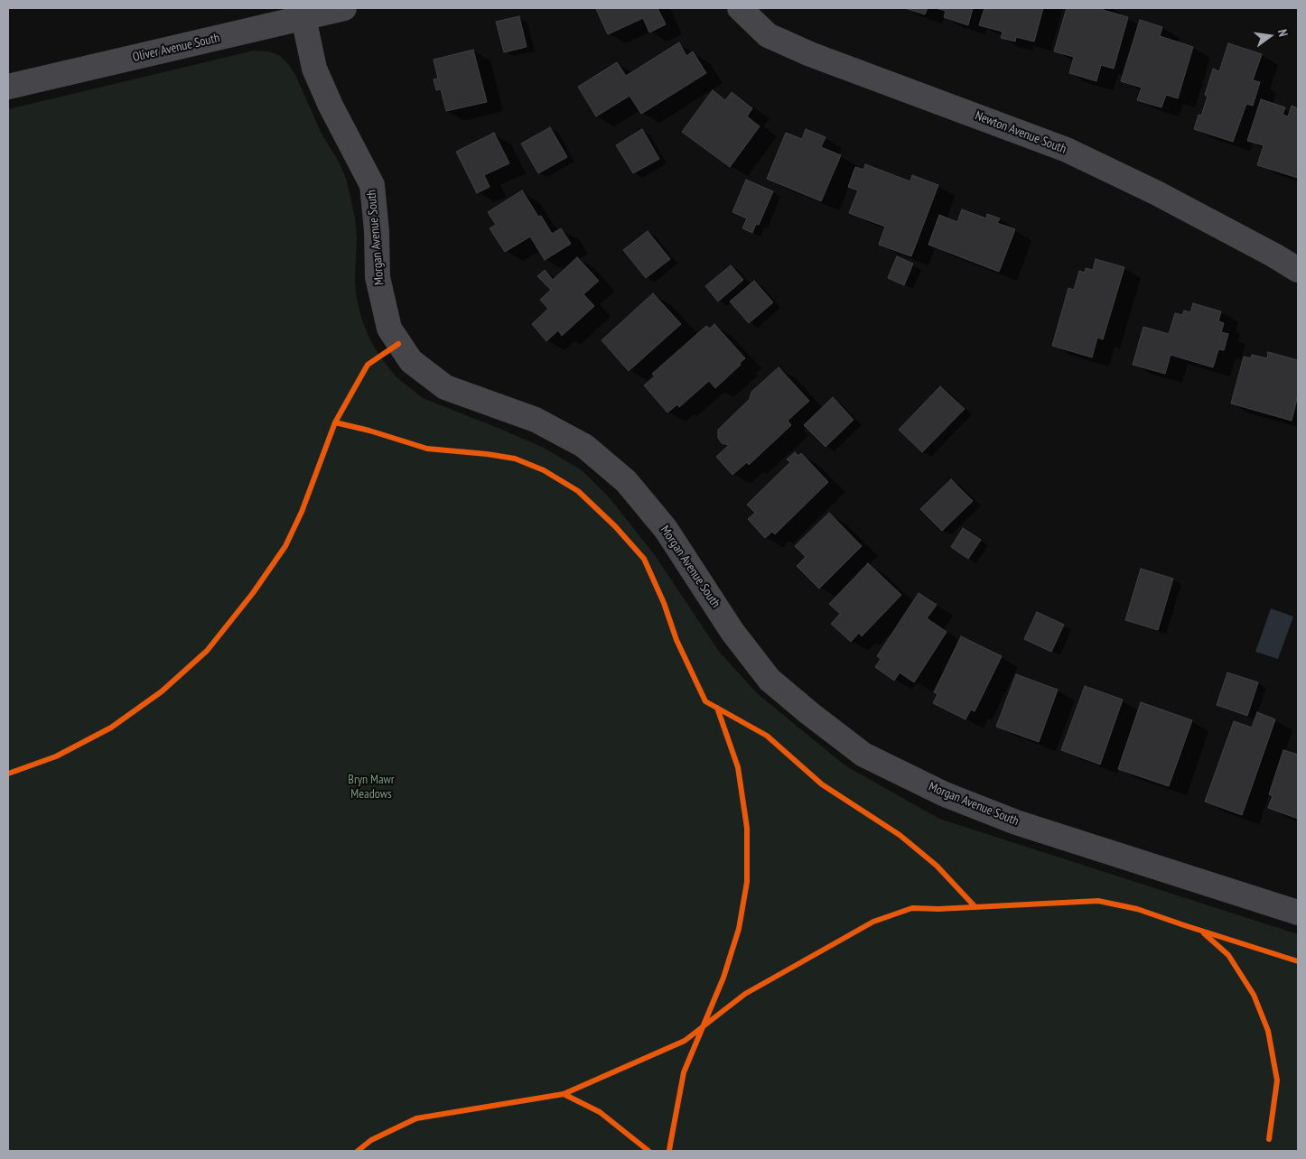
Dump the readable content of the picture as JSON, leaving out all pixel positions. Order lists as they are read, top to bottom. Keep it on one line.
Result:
{"streets":{"street":["Oliver Avenue South","Newton Avenue South","Morgan Avenue South"]},"crossings":[["Oliver Avenue South","Morgan Avenue South"]],"parks":["Bryn Mawr Meadows"],"north":"right"}
